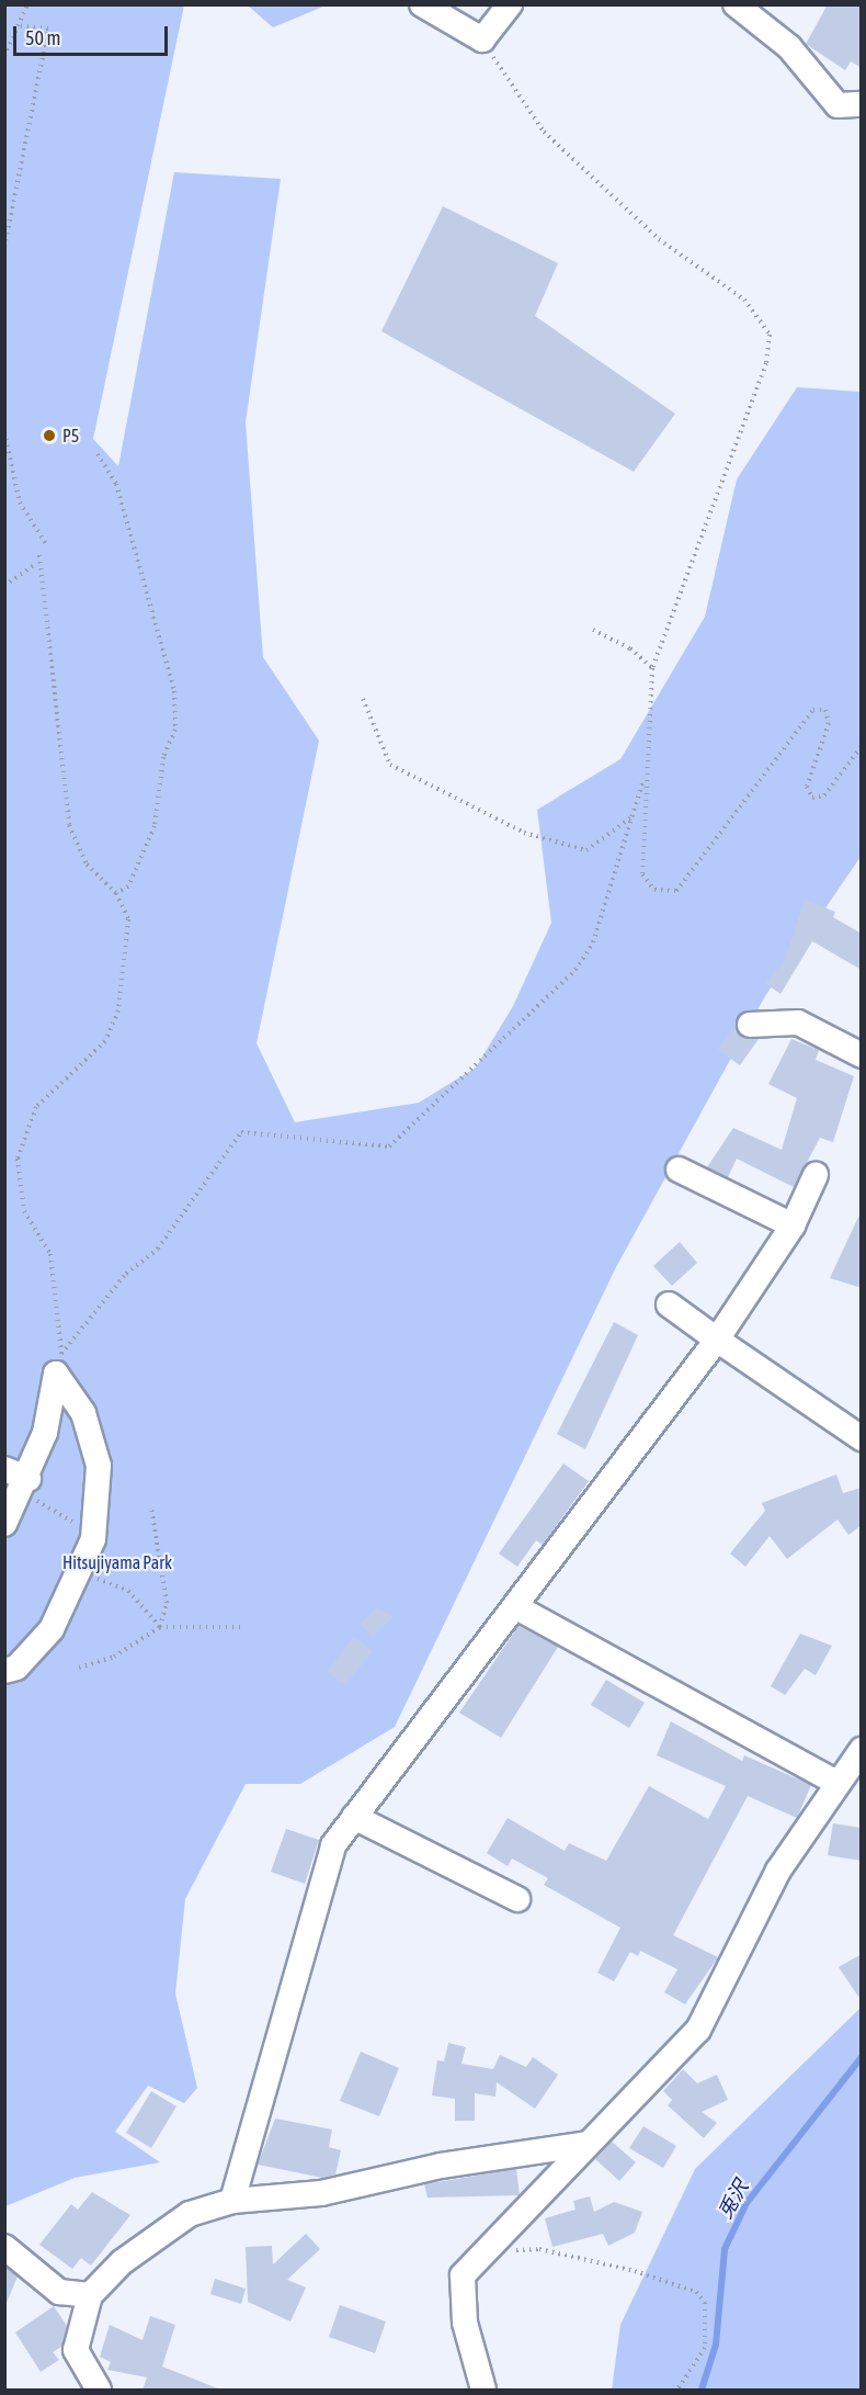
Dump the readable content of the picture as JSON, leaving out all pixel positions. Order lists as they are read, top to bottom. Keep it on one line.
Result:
{"water":["兎沢"],"parks":["Hitsujiyama Park"],"places":["P5"],"scale_bar":"50 m"}
